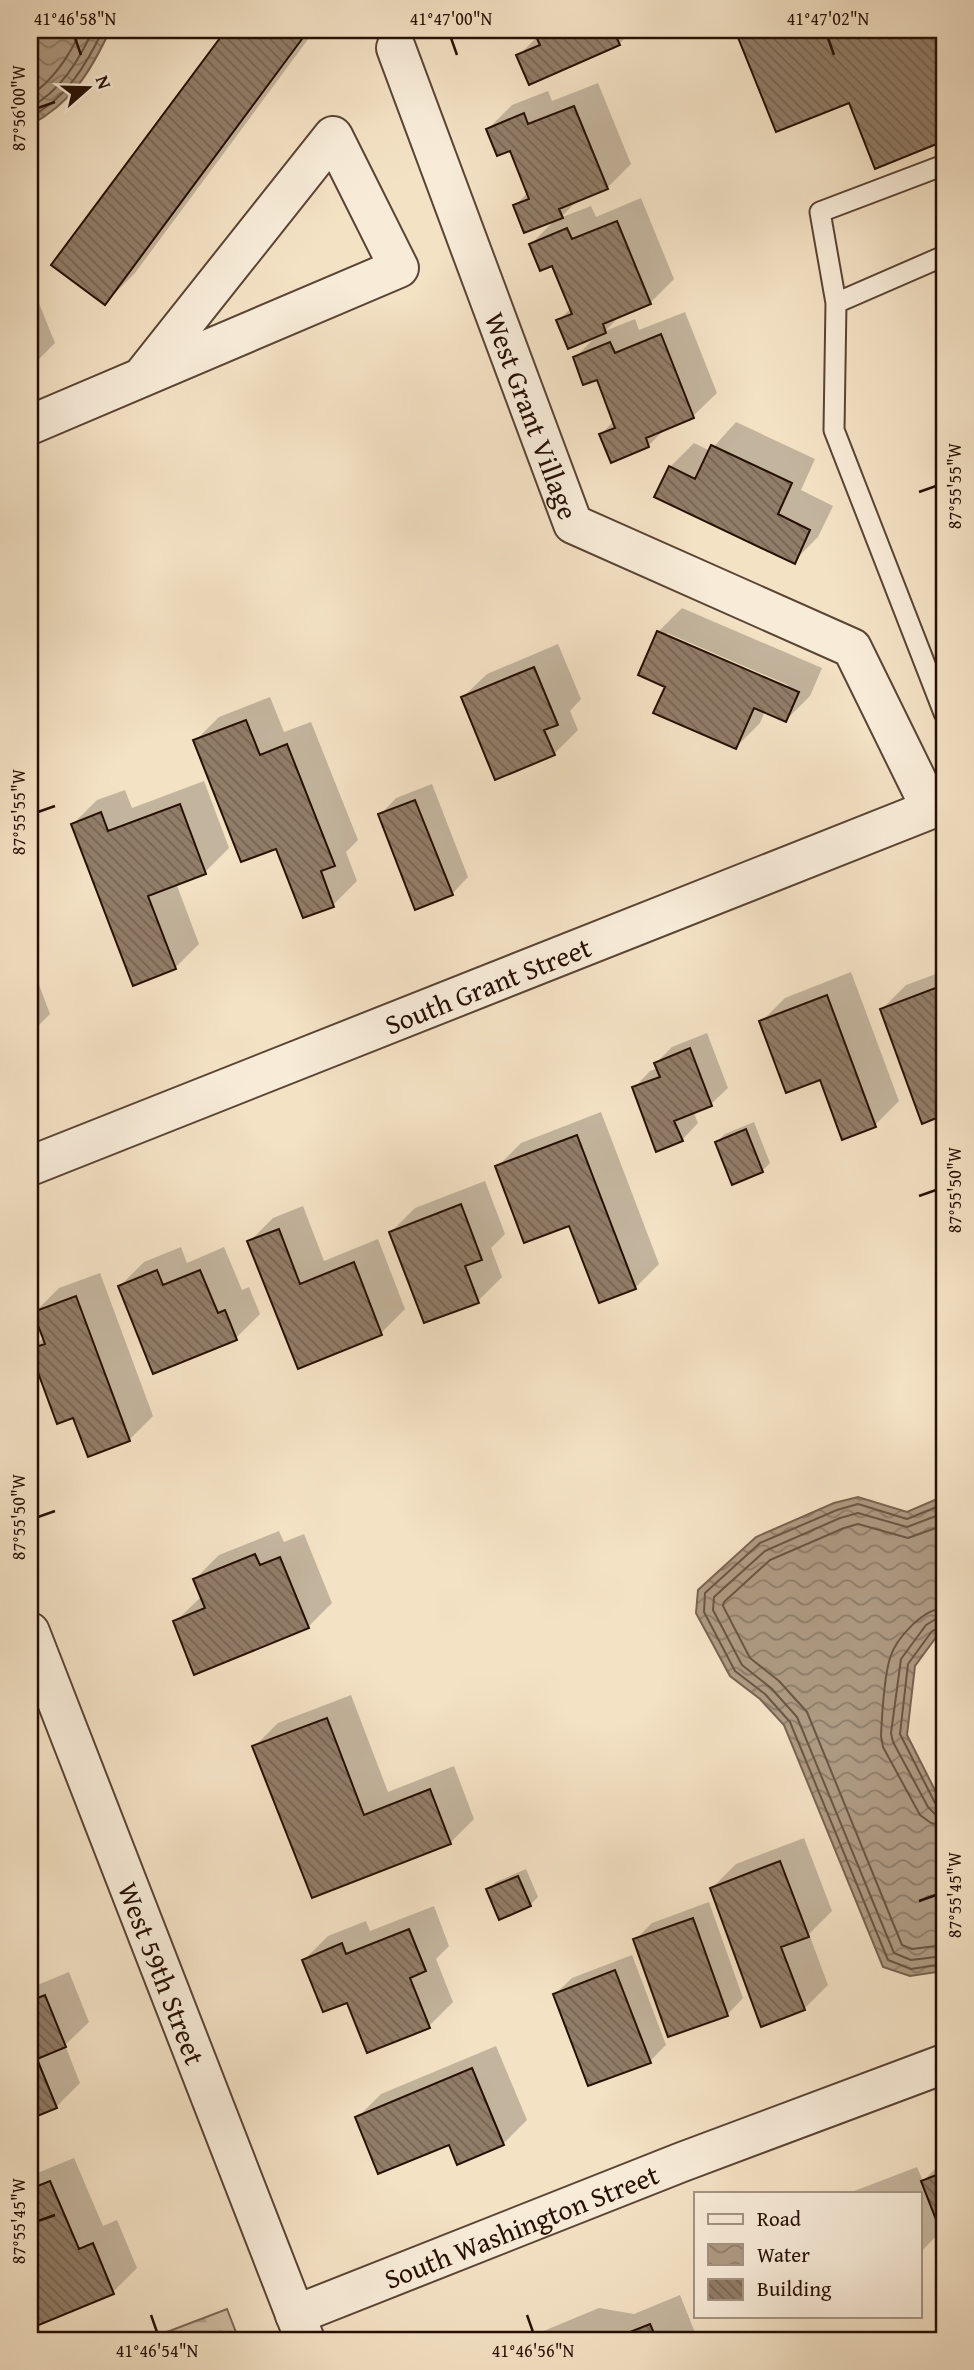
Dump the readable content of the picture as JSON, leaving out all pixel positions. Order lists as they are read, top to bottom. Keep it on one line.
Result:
{"streets":{"street":["West Grant Village","South Grant Street","West 59th Street","South Washington Street"]},"crossings":[["West Grant Village","South Grant Street"],["West 59th Street","South Washington Street"]],"legend":["Road","Water","Building"],"north":"right","coordinates":["41°46'58\"N","41°47'00\"N","41°47'02\"N","87°56'00\"W","87°55'55\"W","87°55'50\"W","87°55'45\"W","41°46'54\"N","41°46'56\"N"]}
